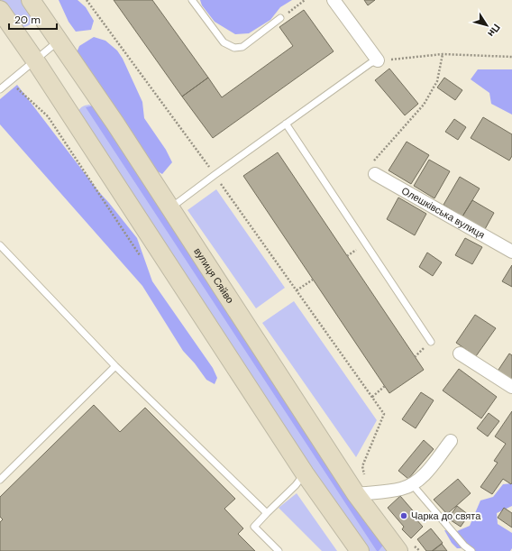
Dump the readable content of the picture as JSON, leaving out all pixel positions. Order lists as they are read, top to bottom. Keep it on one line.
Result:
{"streets":{"main road":["вулиця Сяйво"],"street":["Олешківська вулиця"]},"places":["Чарка до свята"],"scale_bar":"20 m","north":"bottom right"}
